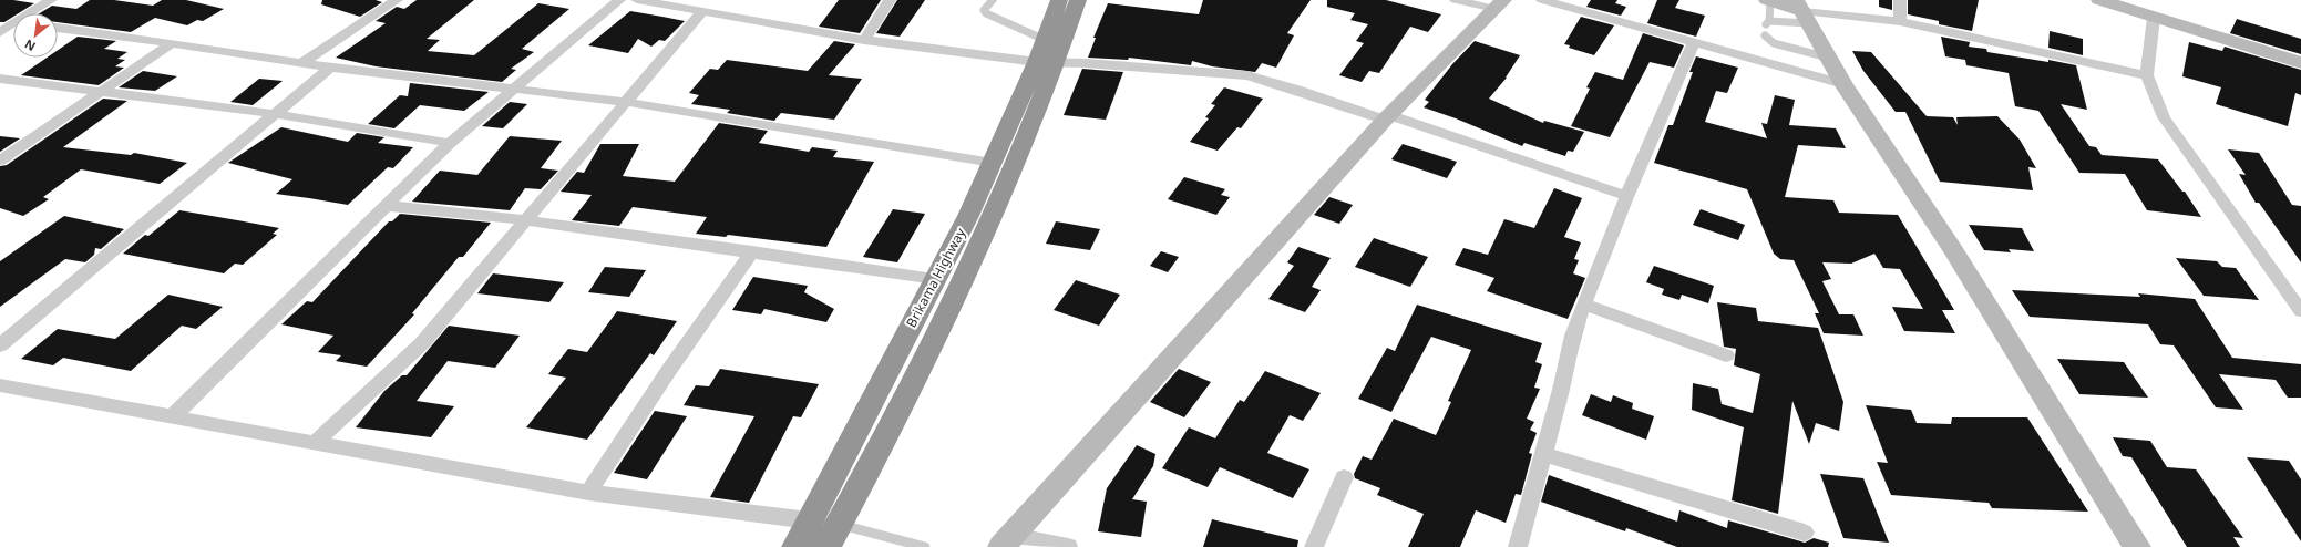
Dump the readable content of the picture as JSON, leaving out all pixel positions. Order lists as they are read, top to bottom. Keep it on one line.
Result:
{"streets":{"highway":["Brikama Highway"]},"north":"bottom left"}
